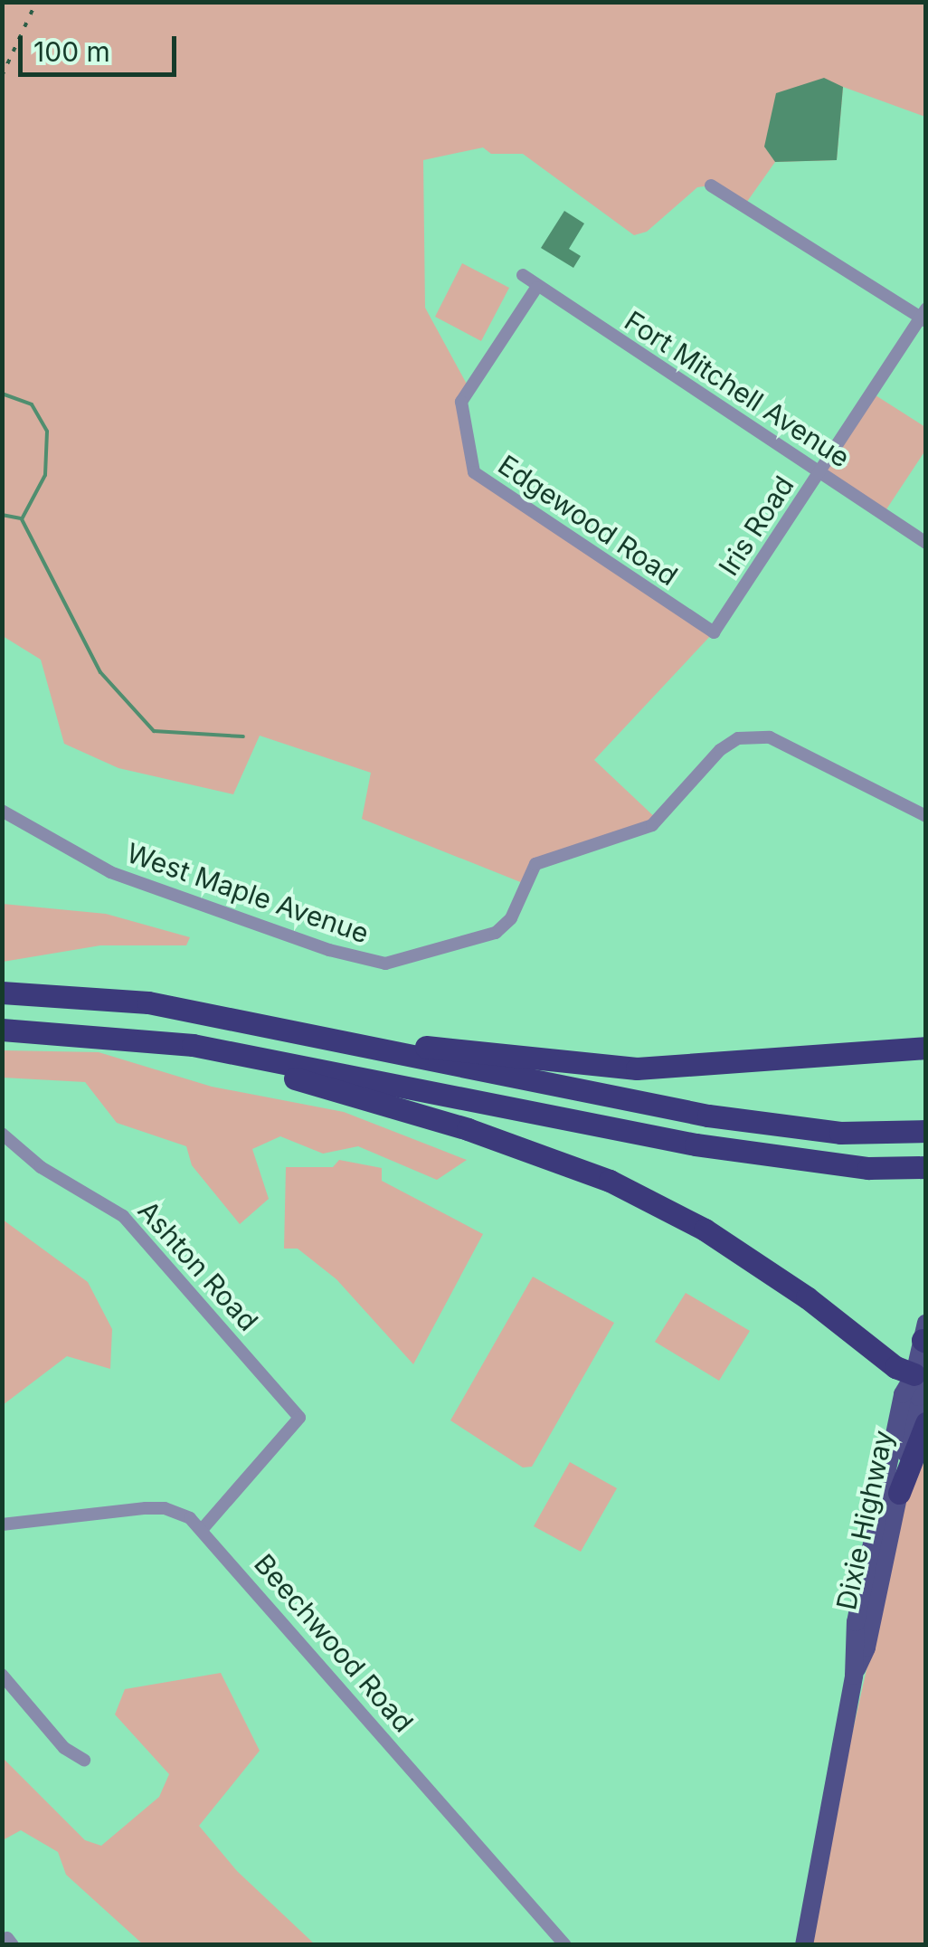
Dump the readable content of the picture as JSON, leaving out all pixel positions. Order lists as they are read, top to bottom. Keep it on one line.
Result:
{"streets":{"main road":["Dixie Highway"],"street":["Fort Mitchell Avenue","Edgewood Road","Iris Road","West Maple Avenue","Ashton Road","Beechwood Road"]},"crossings":[["Fort Mitchell Avenue","Edgewood Road"],["Fort Mitchell Avenue","Iris Road"],["Edgewood Road","Iris Road"],["Ashton Road","Beechwood Road"]],"scale_bar":"100 m"}
